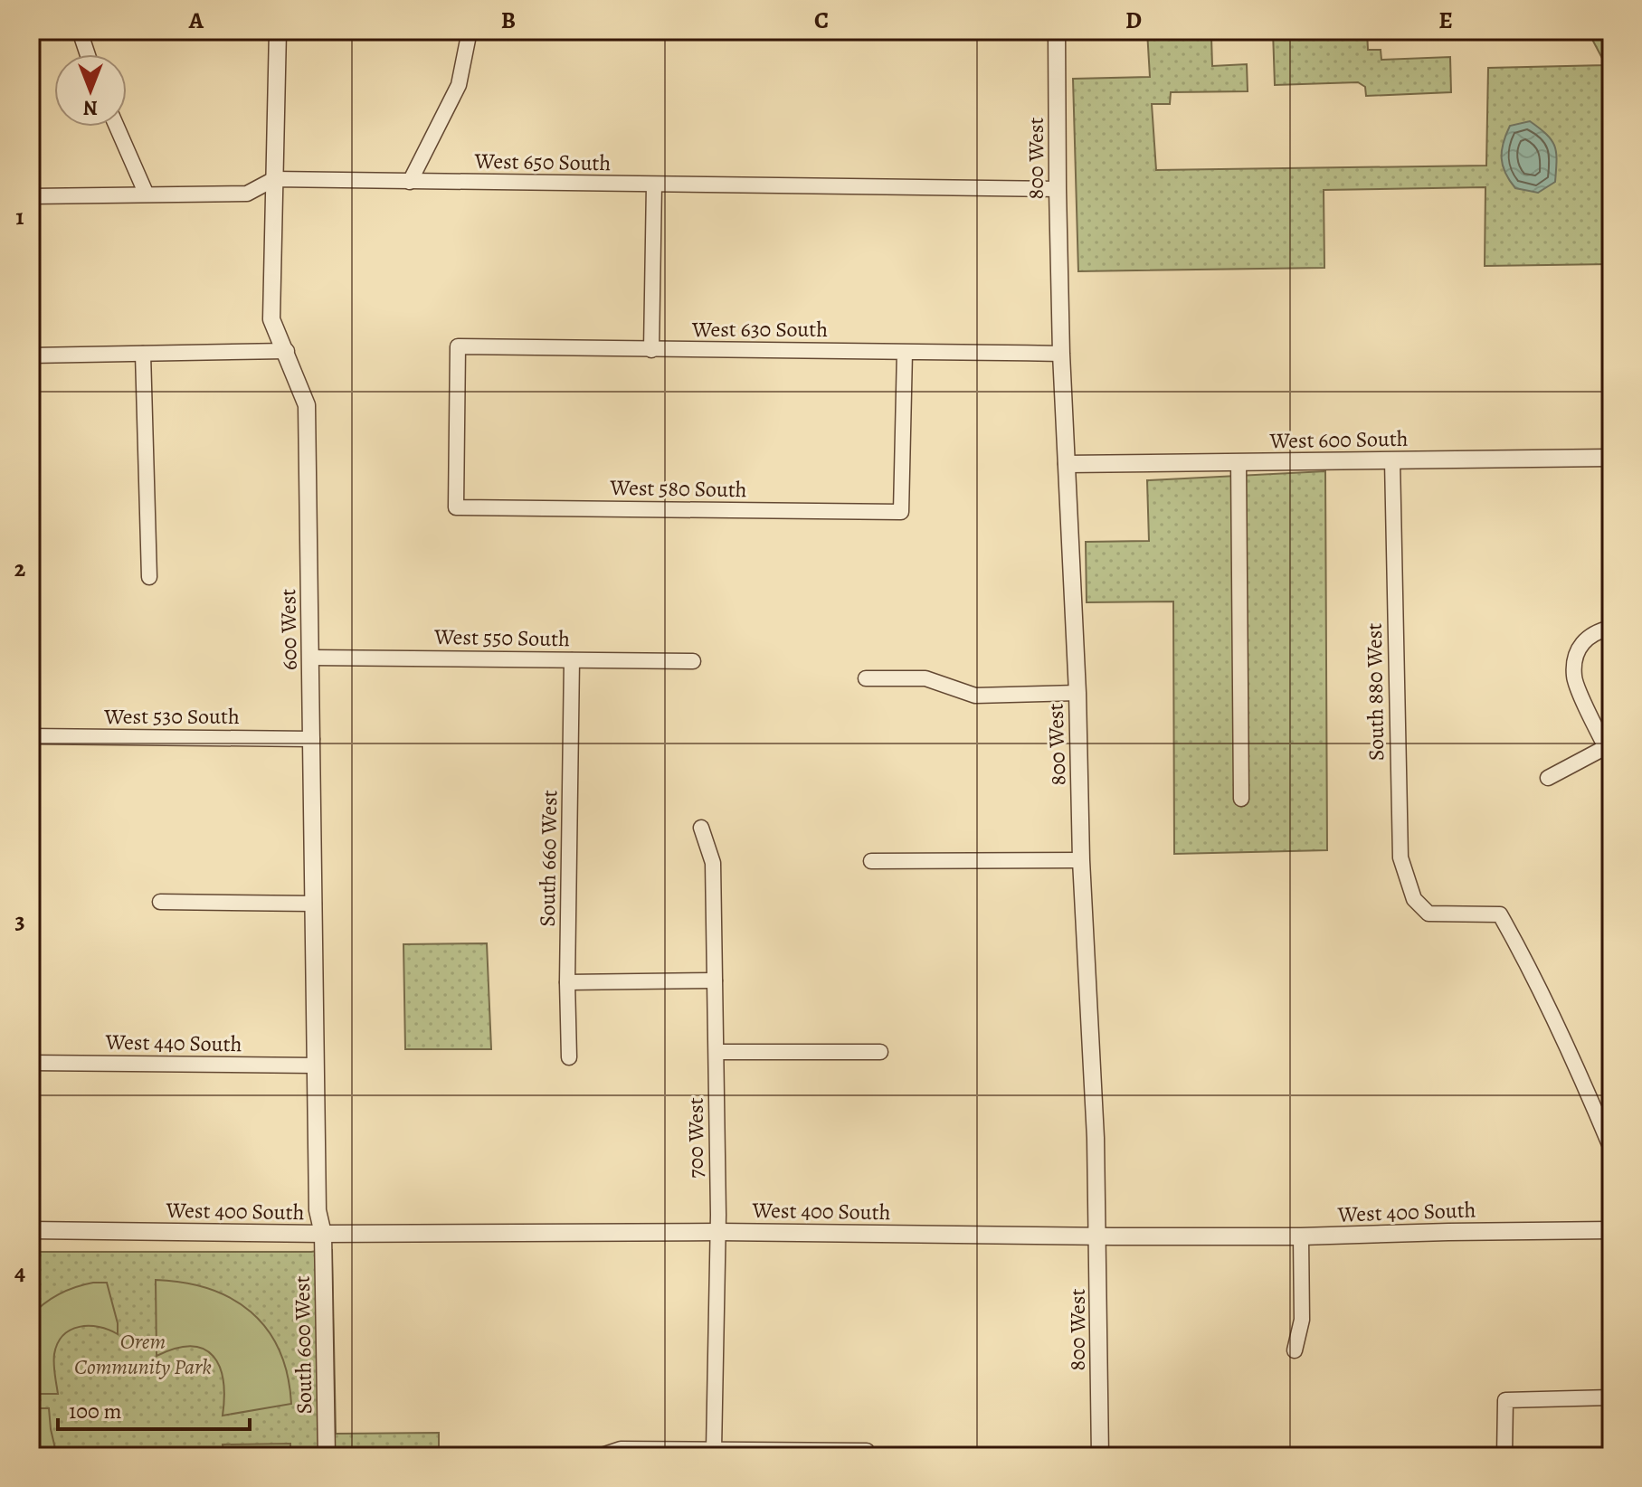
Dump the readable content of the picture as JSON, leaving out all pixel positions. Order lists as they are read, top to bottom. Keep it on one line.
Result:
{"streets":{"street":["800 West","West 650 South","West 630 South","West 600 South","West 580 South","600 West","West 550 South","South 880 West","West 530 South","South 660 West","West 440 South","700 West","West 400 South","South 600 West"]},"crossings":[["800 West","West 650 South"],["800 West","West 630 South"],["800 West","West 600 South"],["800 West","West 400 South"],["West 650 South","600 West"],["West 630 South","West 580 South"],["West 600 South","South 880 West"],["600 West","West 550 South"],["600 West","West 530 South"],["600 West","West 440 South"],["600 West","West 400 South"],["600 West","South 600 West"],["West 550 South","South 660 West"],["700 West","West 400 South"],["West 400 South","South 600 West"]],"parks":["Orem Community Park"],"scale_bar":"100 m","north":"bottom","grid":{"columns":["A","B","C","D","E"],"rows":["1","2","3","4"]}}
